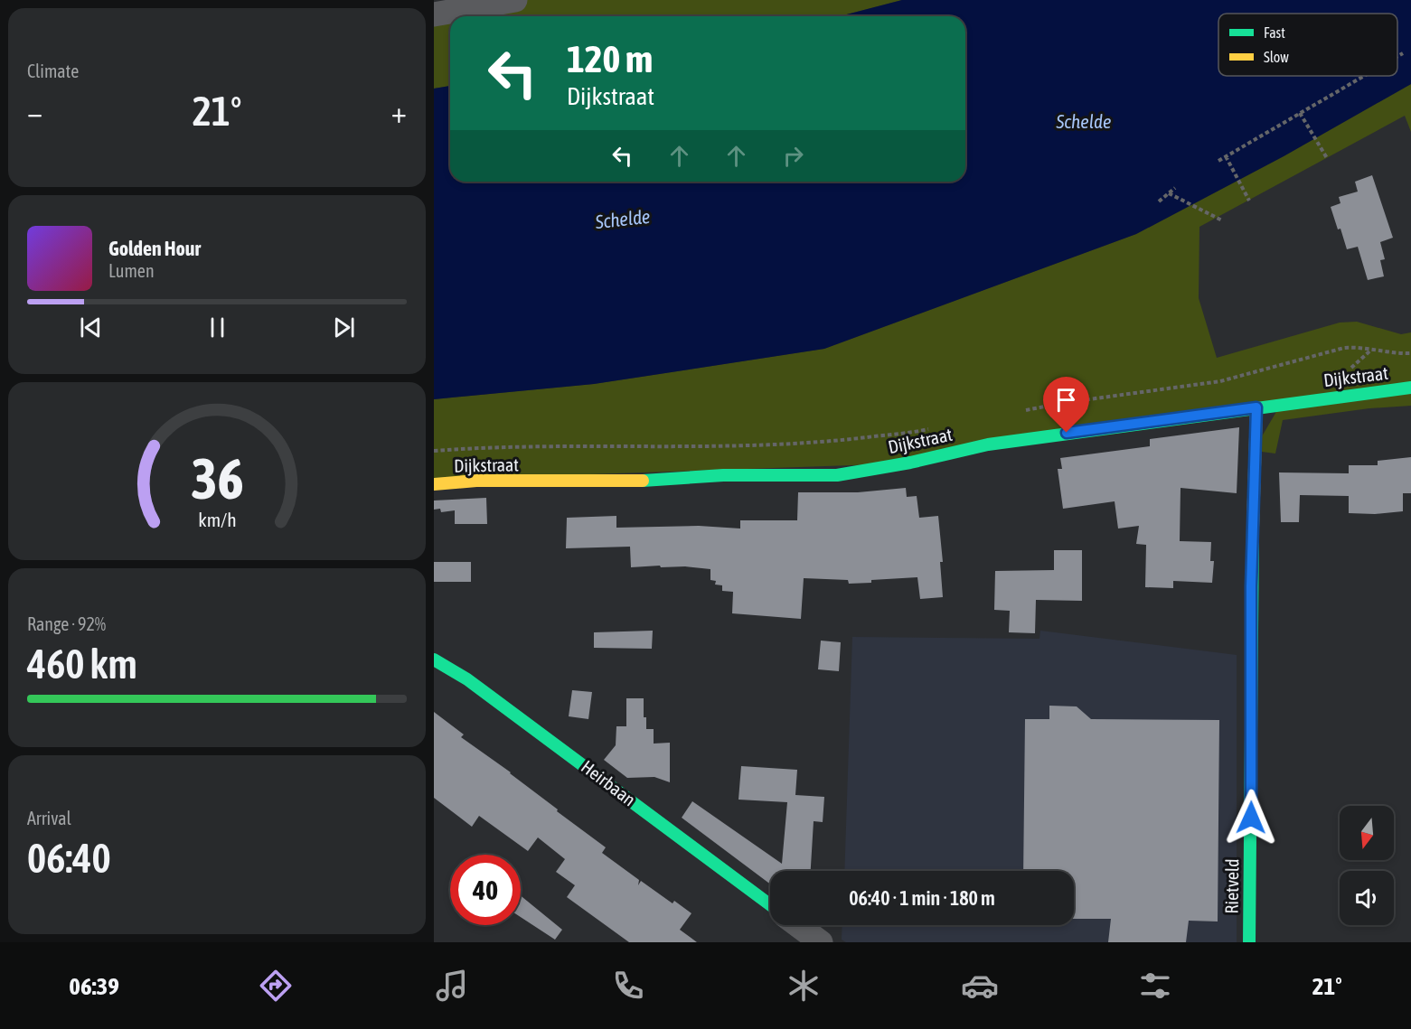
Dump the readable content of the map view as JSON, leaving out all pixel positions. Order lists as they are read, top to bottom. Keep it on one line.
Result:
{"streets":{"street":["Dijkstraat","Heirbaan","Rietveld"]},"crossings":[["Dijkstraat","Rietveld"]],"water":["Schelde"],"legend":["Fast","Slow"],"north":"bottom","page":{"tile":["Climate",["Range · 92%","460 km"],["Arrival","06:40"]],"turn":["120 m","Dijkstraat"],"heat":["−","21°","+"],"song":["Golden Hour","Lumen"],"limit":"40","trip":"06:40 · 1 min · 180 m","tabs":["06:39","21°"],"gauge":["36","km/h"]}}
